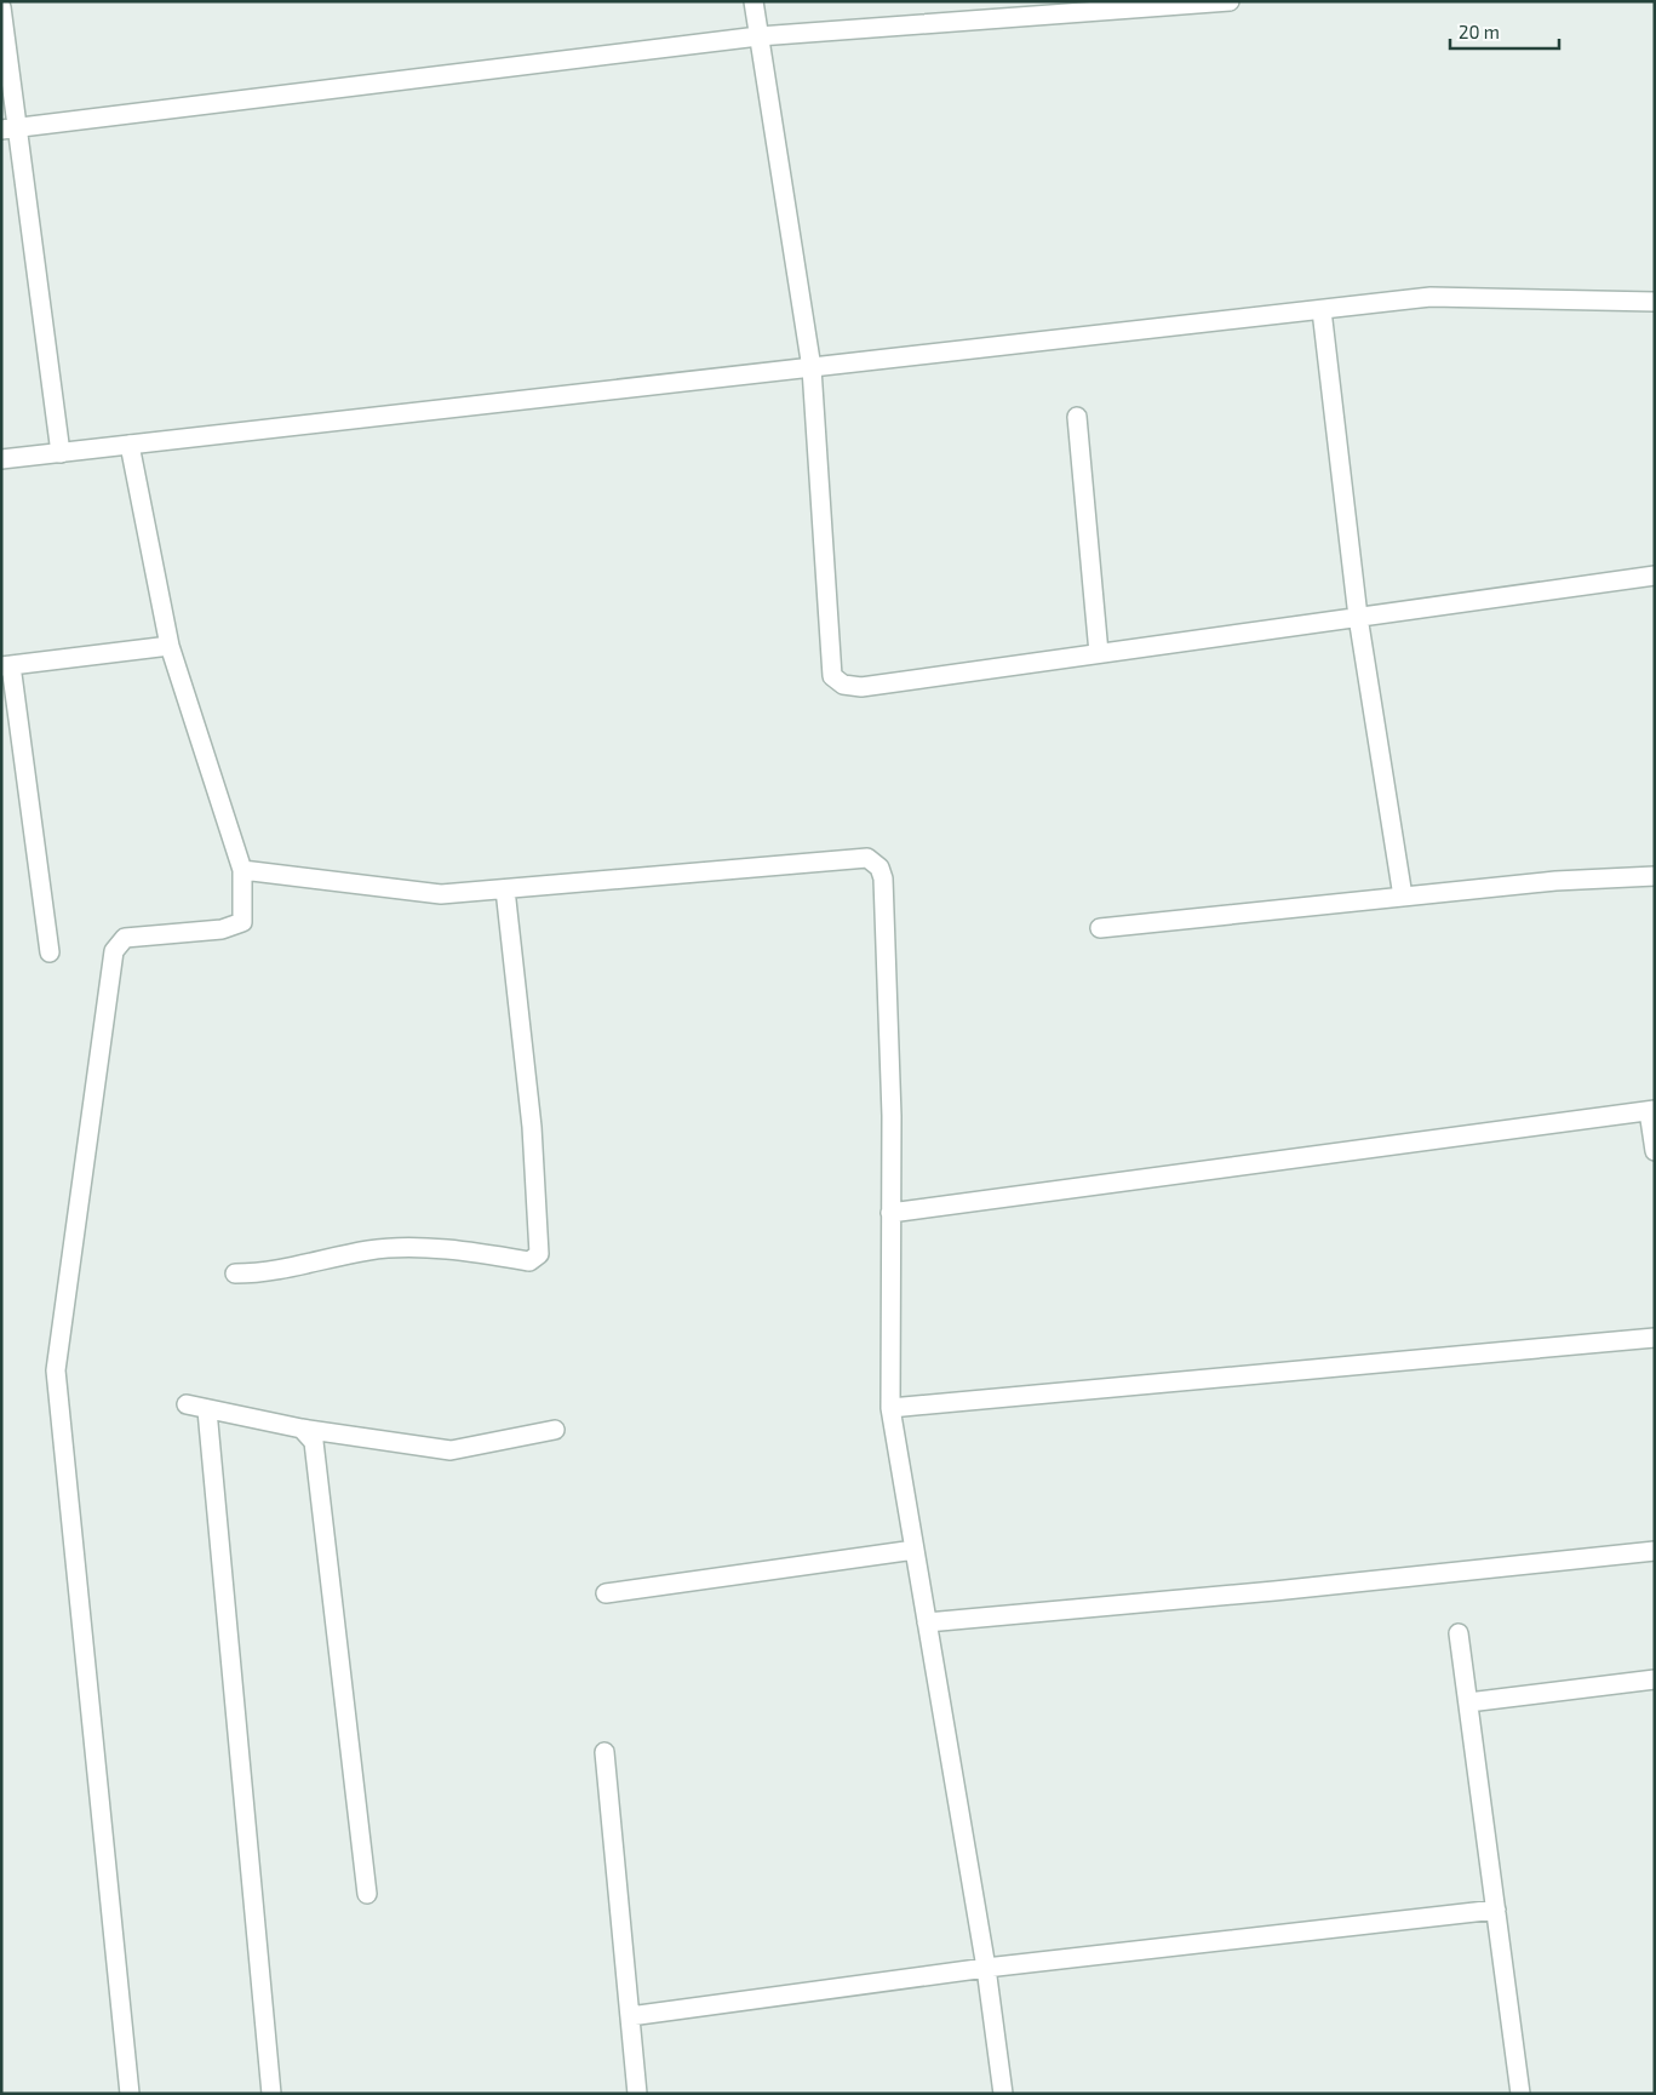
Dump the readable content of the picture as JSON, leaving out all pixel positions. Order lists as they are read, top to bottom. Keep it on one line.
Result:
{"scale_bar":"20 m"}
